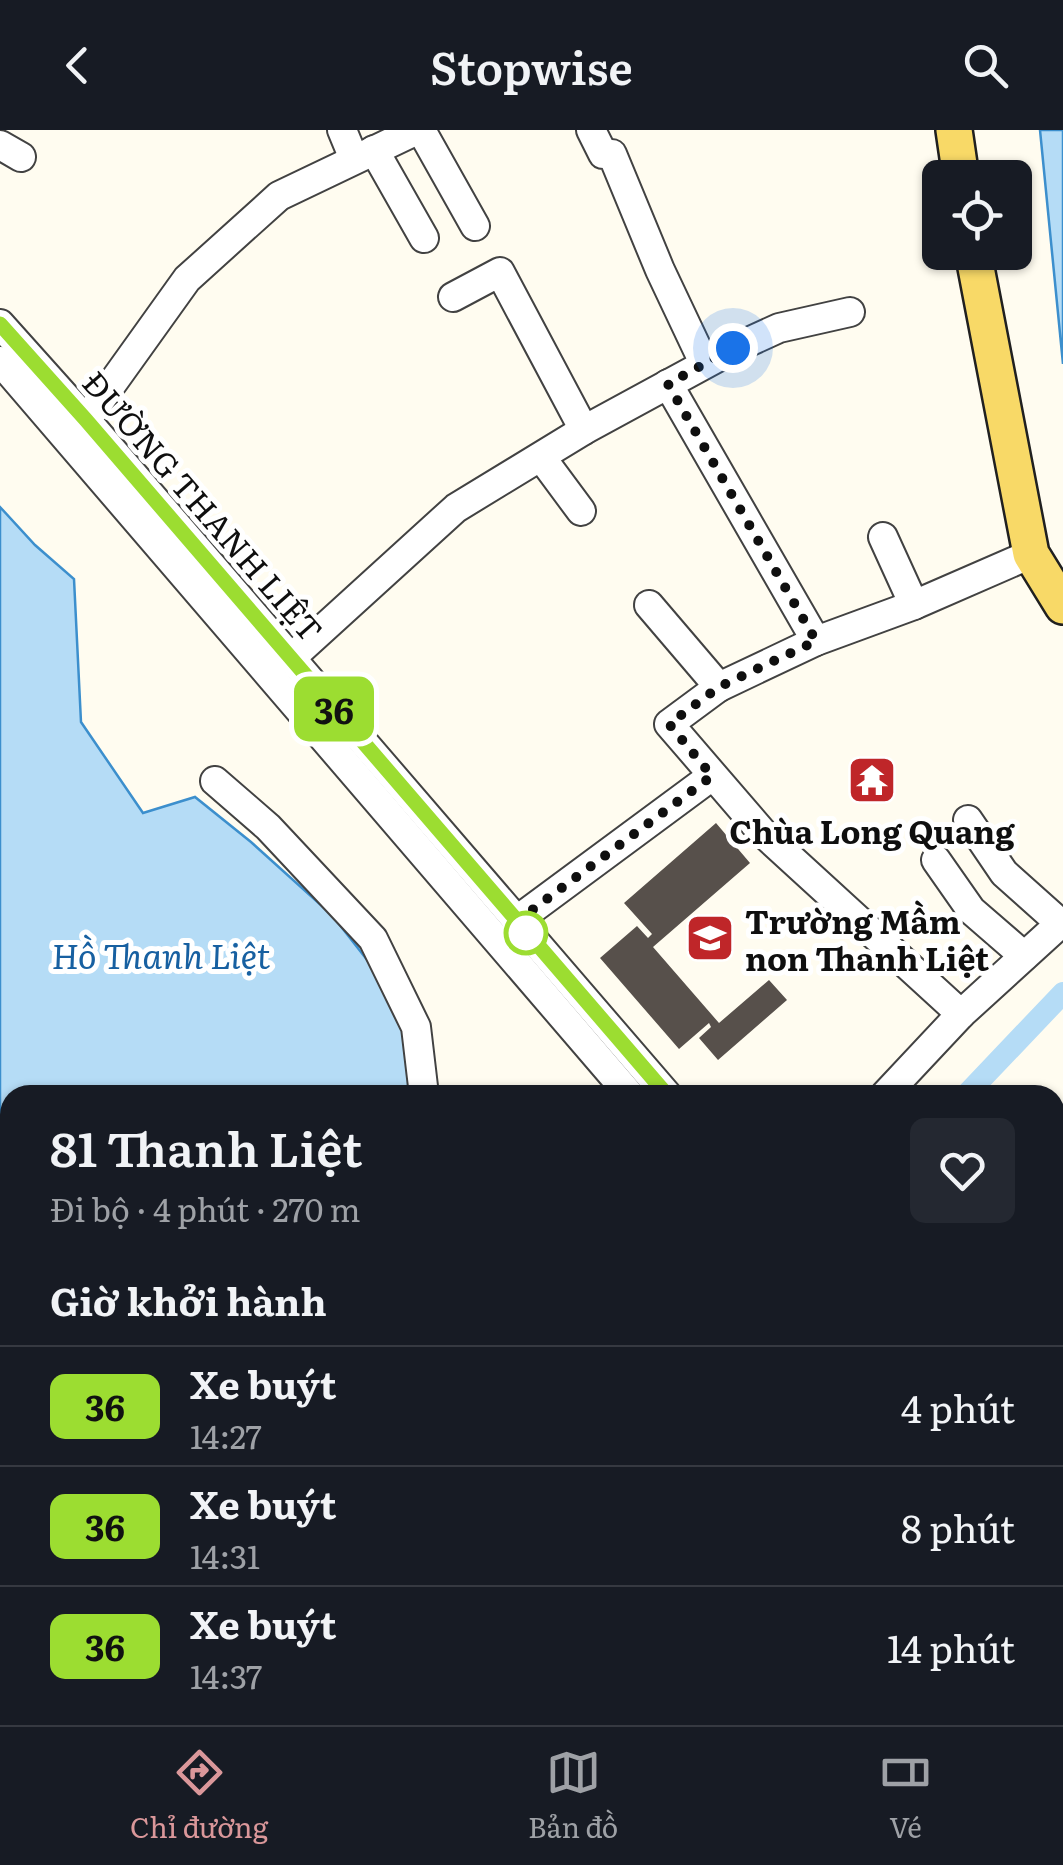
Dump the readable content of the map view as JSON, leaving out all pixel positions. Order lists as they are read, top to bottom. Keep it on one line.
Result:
{"streets":{"street":["ĐƯỜNG THANH LIỆT"]},"water":["Hồ Thanh Liệt"],"places":{"temple":["Chùa Long Quang"],"school or university":["Trường Mầm non Thanh Liệt"]},"lines":["bus line 36"],"page":{"header":"Stopwise","on_map":"36","heading":[["81 Thanh Liệt","Đi bộ · 4 phút · 270 m"],"Giờ khởi hành"],"list":[{"mark":"36","name":"Xe buýt","note":"14:27","value":"4 phút"},{"mark":"36","name":"Xe buýt","note":"14:31","value":"8 phút"},{"mark":"36","name":"Xe buýt","note":"14:37","value":"14 phút"}],"tabs":["Chỉ đường","Bản đồ","Vé"]}}
